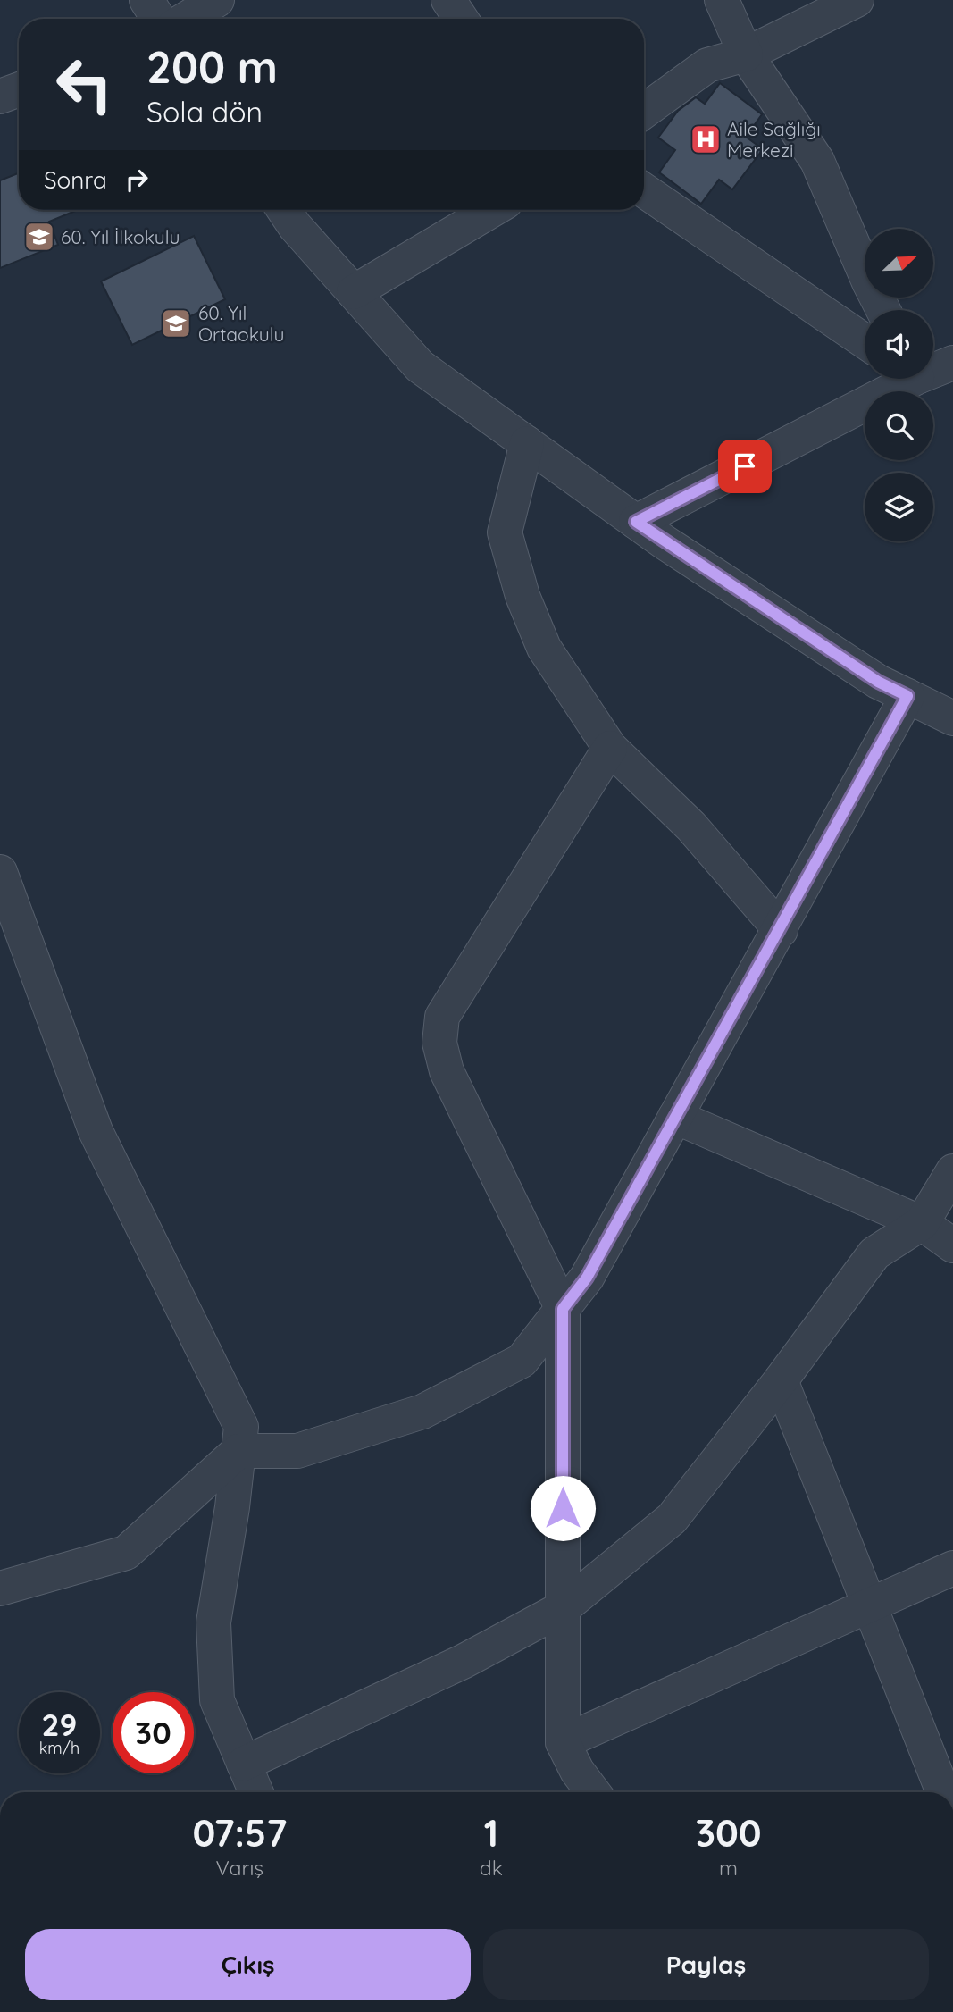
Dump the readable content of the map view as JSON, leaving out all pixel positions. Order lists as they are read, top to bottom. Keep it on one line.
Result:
{"places":{"hospital":["Aile Sağlığı Merkezi"],"school or university":["60. Yıl İlkokulu","60. Yıl Ortaokulu"]},"north":"top right","page":{"turn":["200 m","Sola dön"],"then":"Sonra","speed":"29 km/h","limit":"30","eta":["07:57","Varış","1","dk","300","m"],"buttons":["Çıkış","Paylaş"]}}
